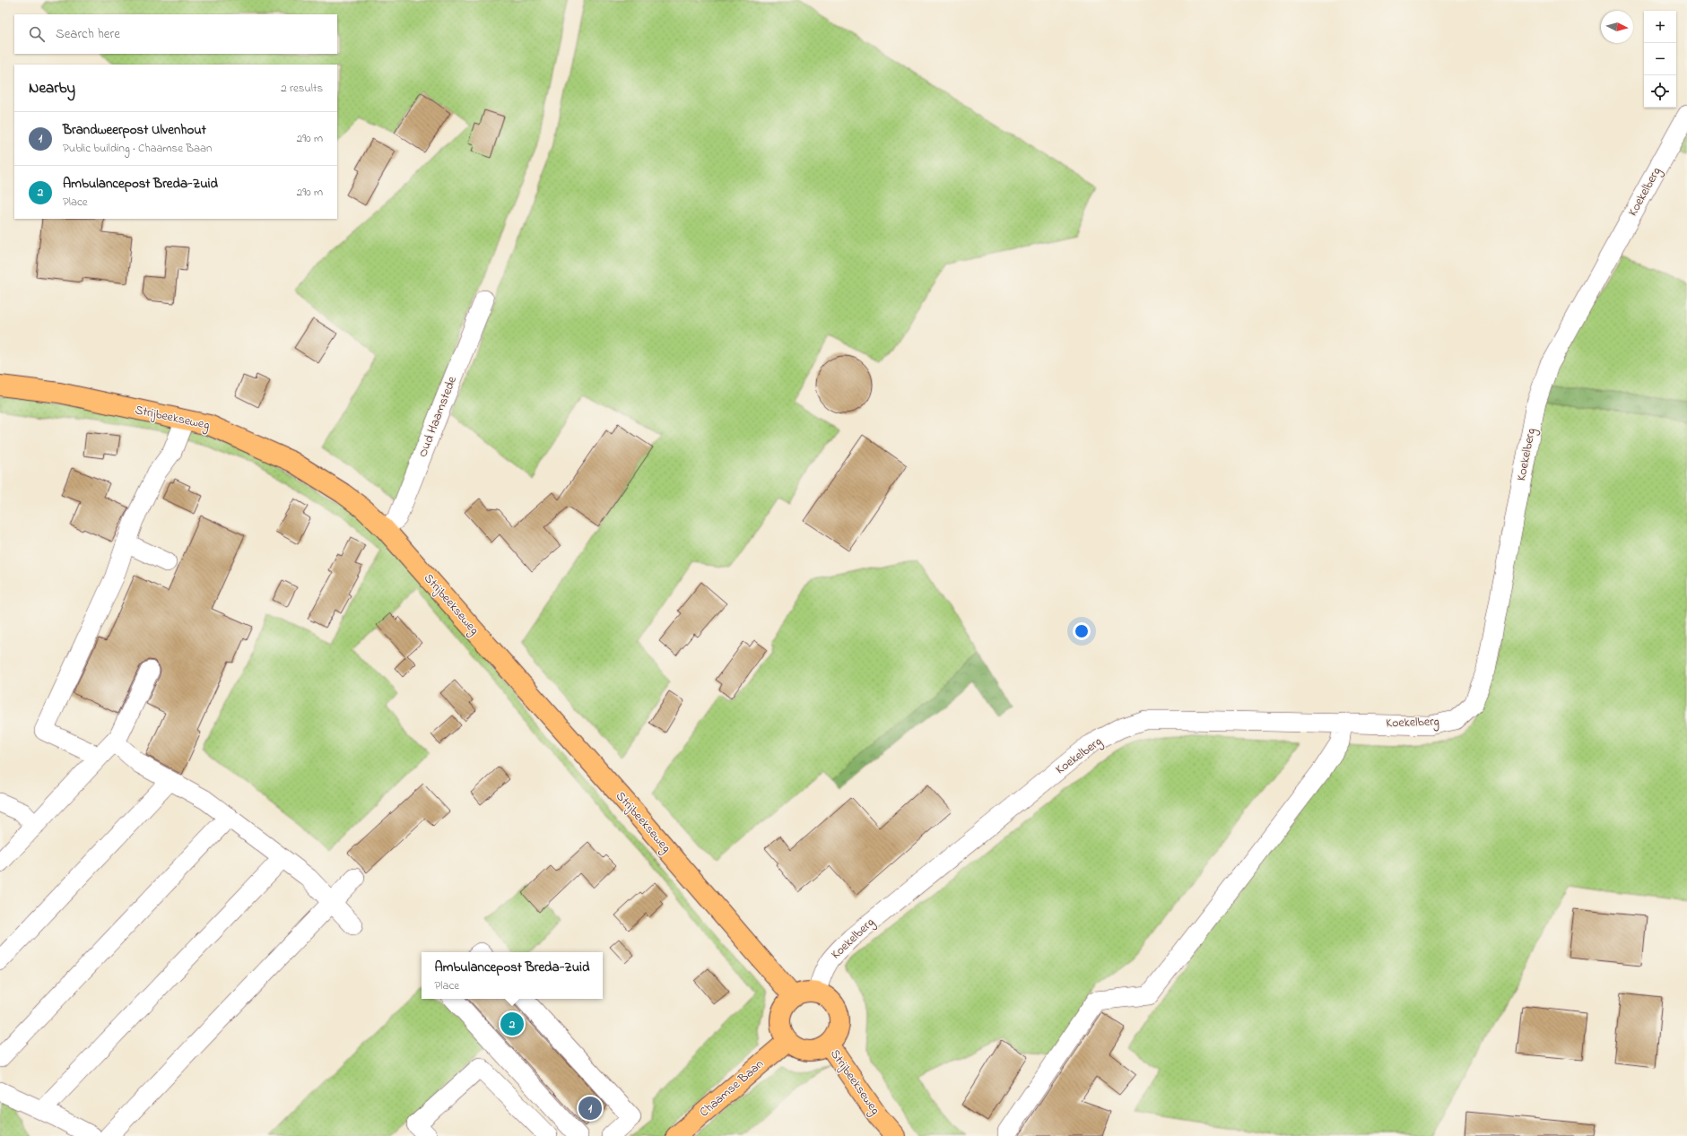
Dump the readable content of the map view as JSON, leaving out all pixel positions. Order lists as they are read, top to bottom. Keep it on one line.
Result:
{"streets":{"main road":["Strijbeekseweg","Chaamse Baan"],"street":["Koekelberg","Oud Haamstede"]},"crossings":[["Koekelberg","Strijbeekseweg"],["Koekelberg","Chaamse Baan"],["Oud Haamstede","Strijbeekseweg"],["Strijbeekseweg","Chaamse Baan"]],"north":"right","page":{"map_buttons":["+","−"],"search":"Search here","heading":["Nearby","2 results"],"list":[{"mark":"1","name":"Brandweerpost Ulvenhout","note":"Public building · Chaamse Baan","value":"290 m"},{"mark":"2","name":"Ambulancepost Breda-Zuid","note":"Place","value":"290 m"}],"popup":["Ambulancepost Breda-Zuid","Place"],"pins":["2","1"]}}
